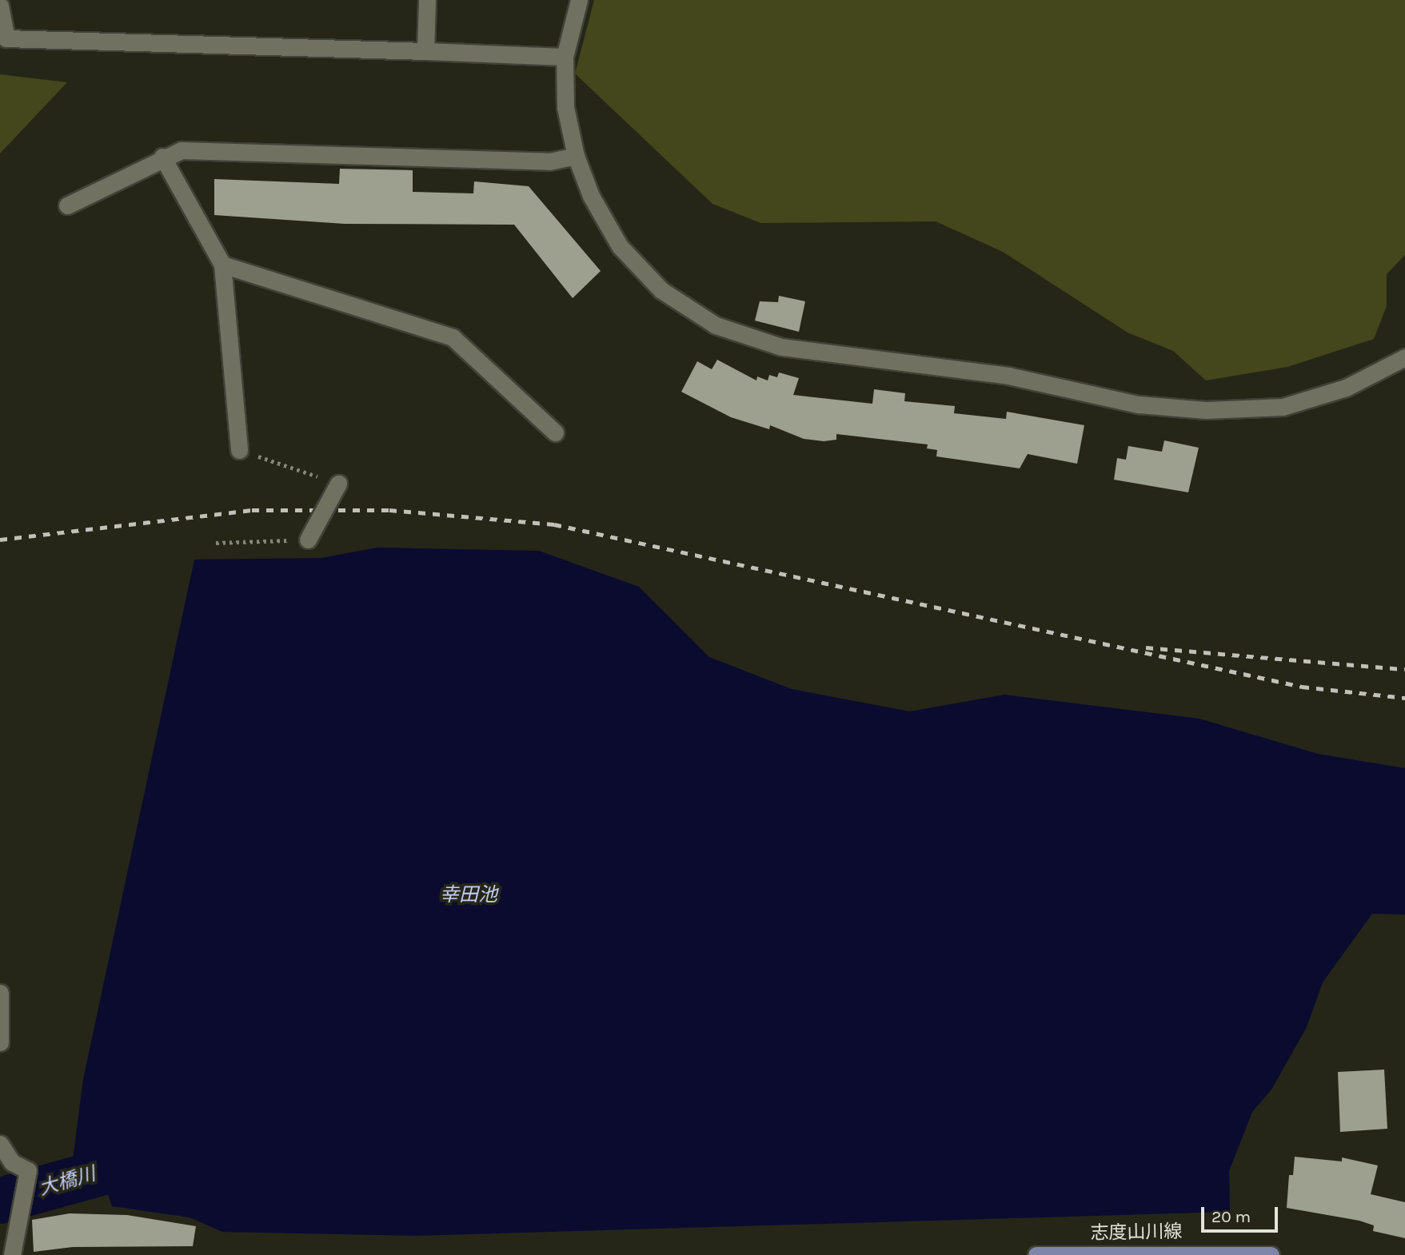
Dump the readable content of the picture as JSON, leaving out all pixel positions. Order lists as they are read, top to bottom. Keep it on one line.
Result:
{"streets":{"main road":["志度山川線"]},"water":["幸田池","大橋川"],"scale_bar":"20 m"}
